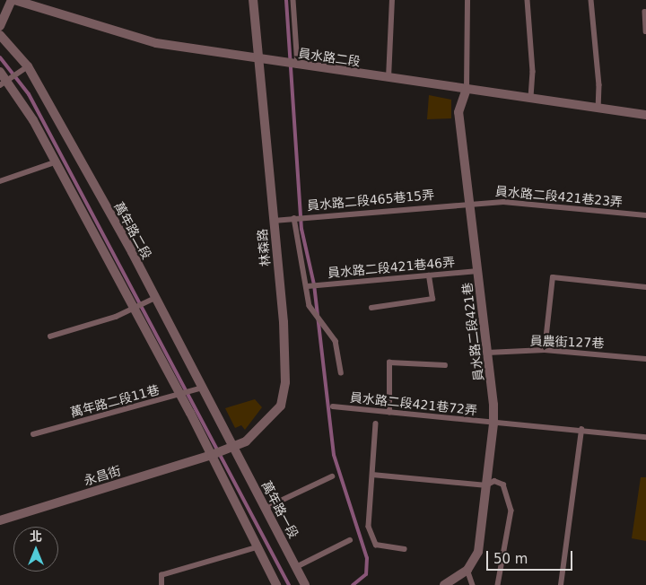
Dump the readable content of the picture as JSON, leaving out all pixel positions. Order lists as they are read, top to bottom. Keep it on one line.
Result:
{"streets":{"street":["員水路二段","萬年路二段","林森路","員水路二段421巷","永昌街","萬年路一段"],"lane":["員水路二段421巷23弄","員水路二段465巷15弄","員水路二段421巷46弄","員農街127巷","萬年路二段11巷","員水路二段421巷72弄"]},"crossings":[["員水路二段","林森路"],["員水路二段","員水路二段421巷"],["員水路二段421巷23弄","員水路二段465巷15弄"],["員水路二段421巷23弄","員水路二段421巷"],["員水路二段465巷15弄","林森路"],["員水路二段465巷15弄","員水路二段421巷"],["萬年路二段","林森路"],["萬年路二段","萬年路二段11巷"],["萬年路二段","萬年路一段"],["林森路","永昌街"],["林森路","萬年路一段"],["員水路二段421巷46弄","員水路二段421巷"],["員水路二段421巷","員農街127巷"],["員水路二段421巷","員水路二段421巷72弄"]],"scale_bar":"50 m","north":"top"}
